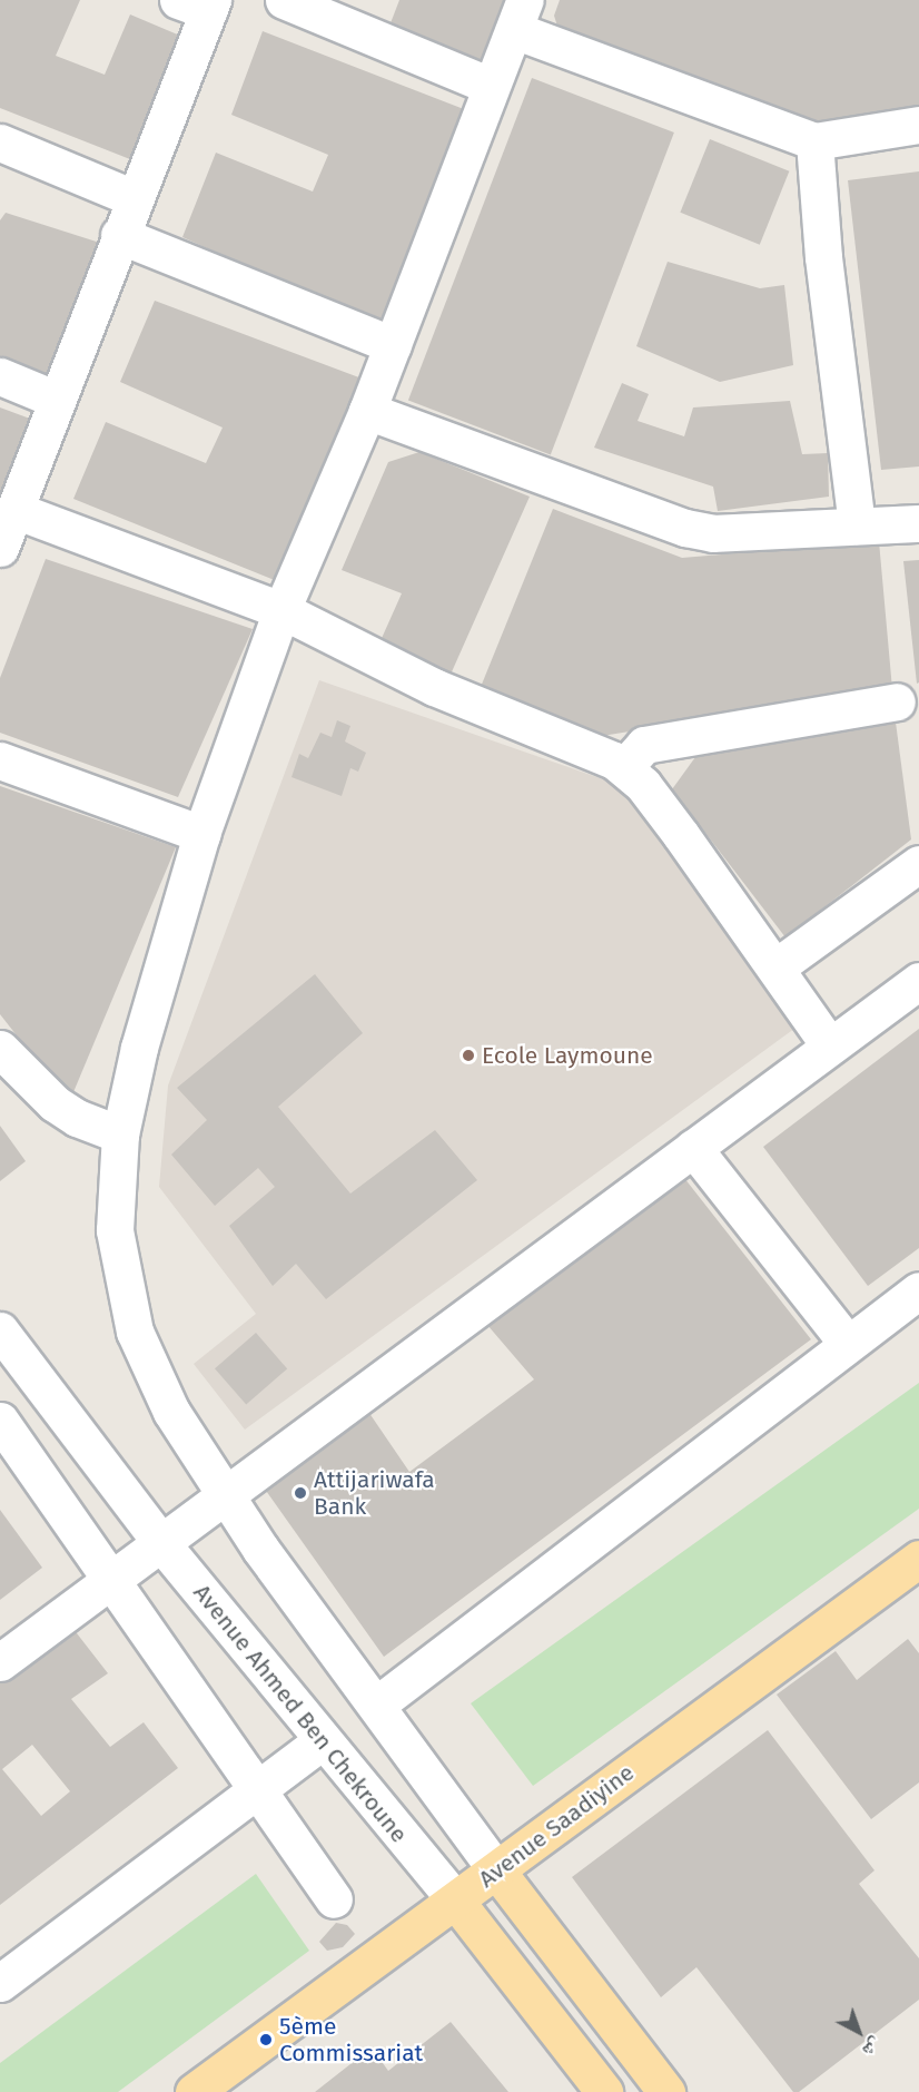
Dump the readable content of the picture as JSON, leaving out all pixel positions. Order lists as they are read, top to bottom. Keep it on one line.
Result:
{"streets":{"main road":["Avenue Ahmed Ben Chekroune","Avenue Saadiyine"]},"crossings":[["Avenue Ahmed Ben Chekroune","Avenue Saadiyine"]],"places":["Ecole Laymoune","Attijariwafa Bank","5ème Commissariat"],"north":"bottom right"}
